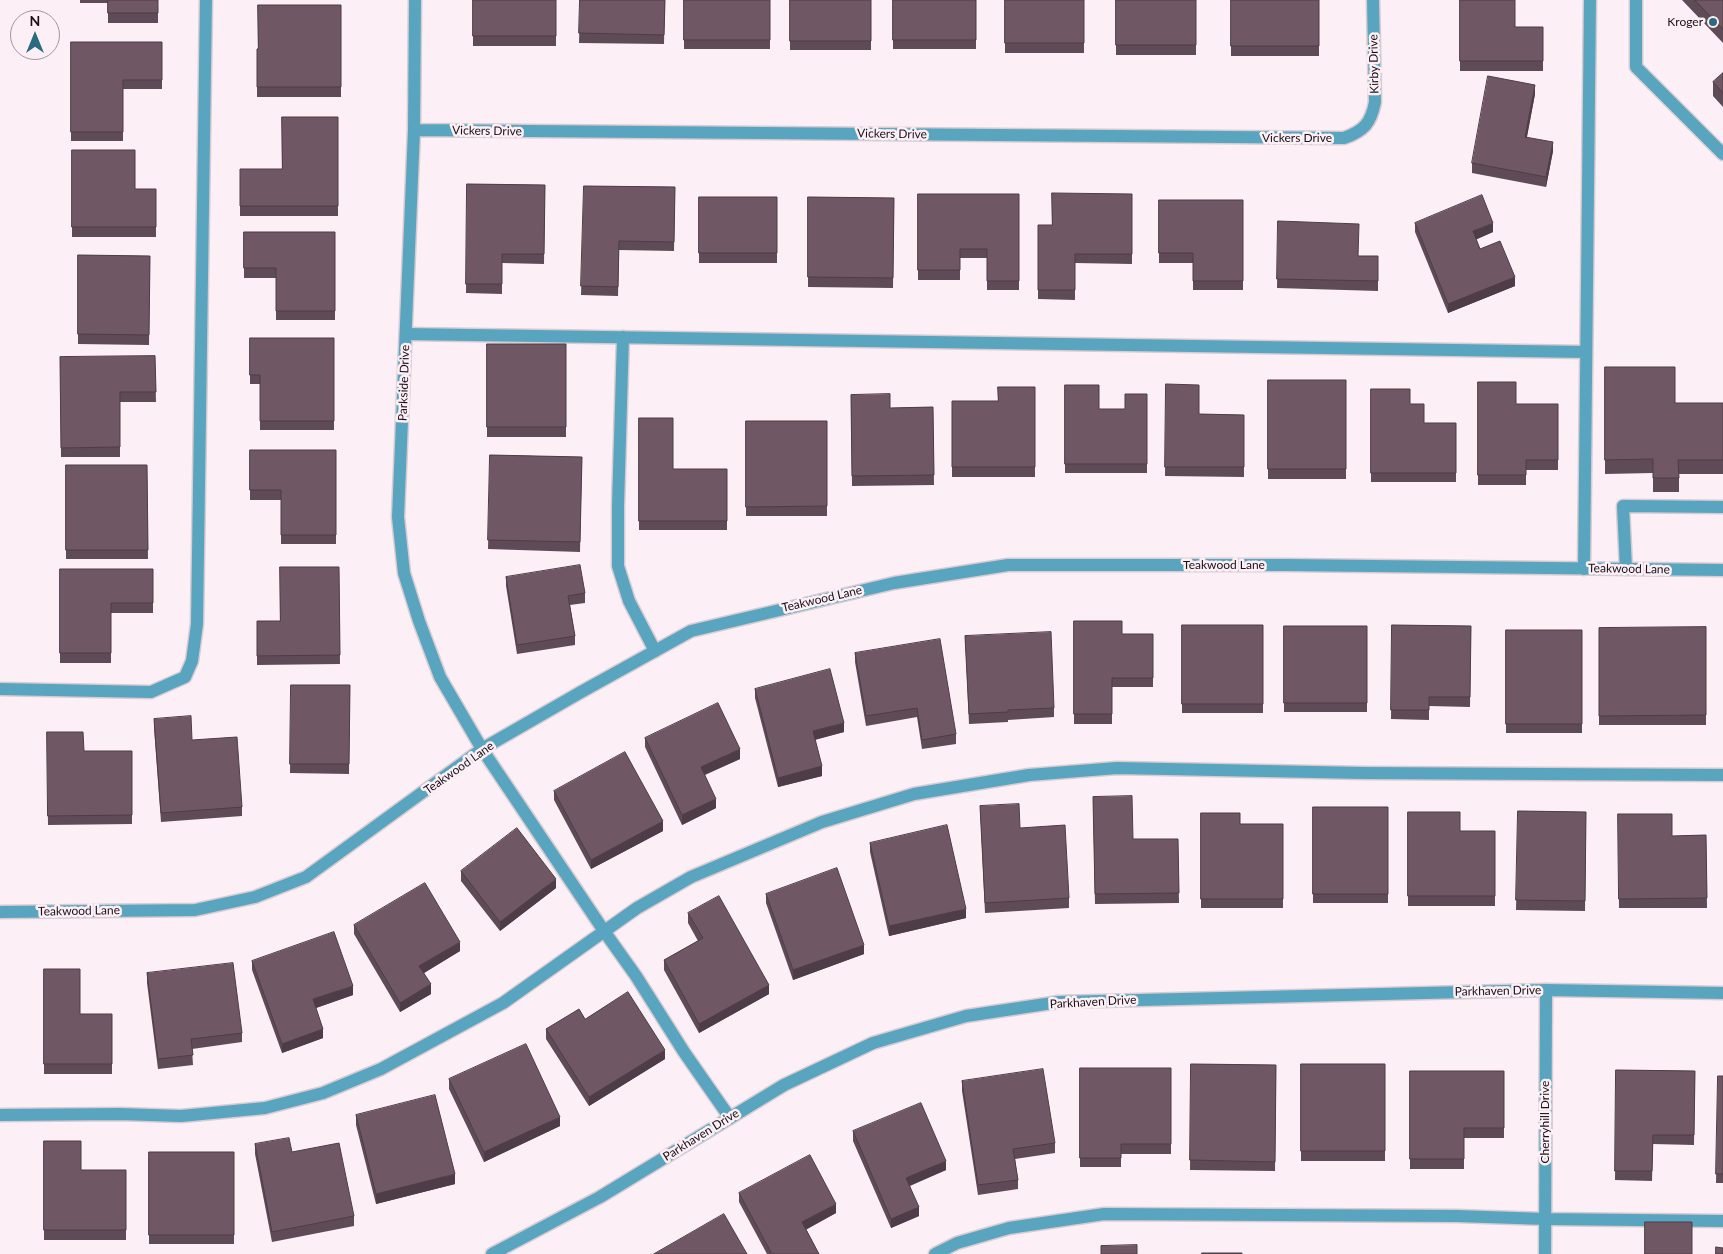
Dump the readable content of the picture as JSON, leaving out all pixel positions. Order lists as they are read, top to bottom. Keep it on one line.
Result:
{"streets":{"street":["Kirby Drive","Vickers Drive","Parkside Drive","Teakwood Lane","Parkhaven Drive","Cherryhill Drive"]},"crossings":[["Kirby Drive","Vickers Drive"],["Vickers Drive","Parkside Drive"],["Parkside Drive","Teakwood Lane"],["Parkside Drive","Parkhaven Drive"],["Parkhaven Drive","Cherryhill Drive"]],"places":["Kroger"],"north":"top"}
